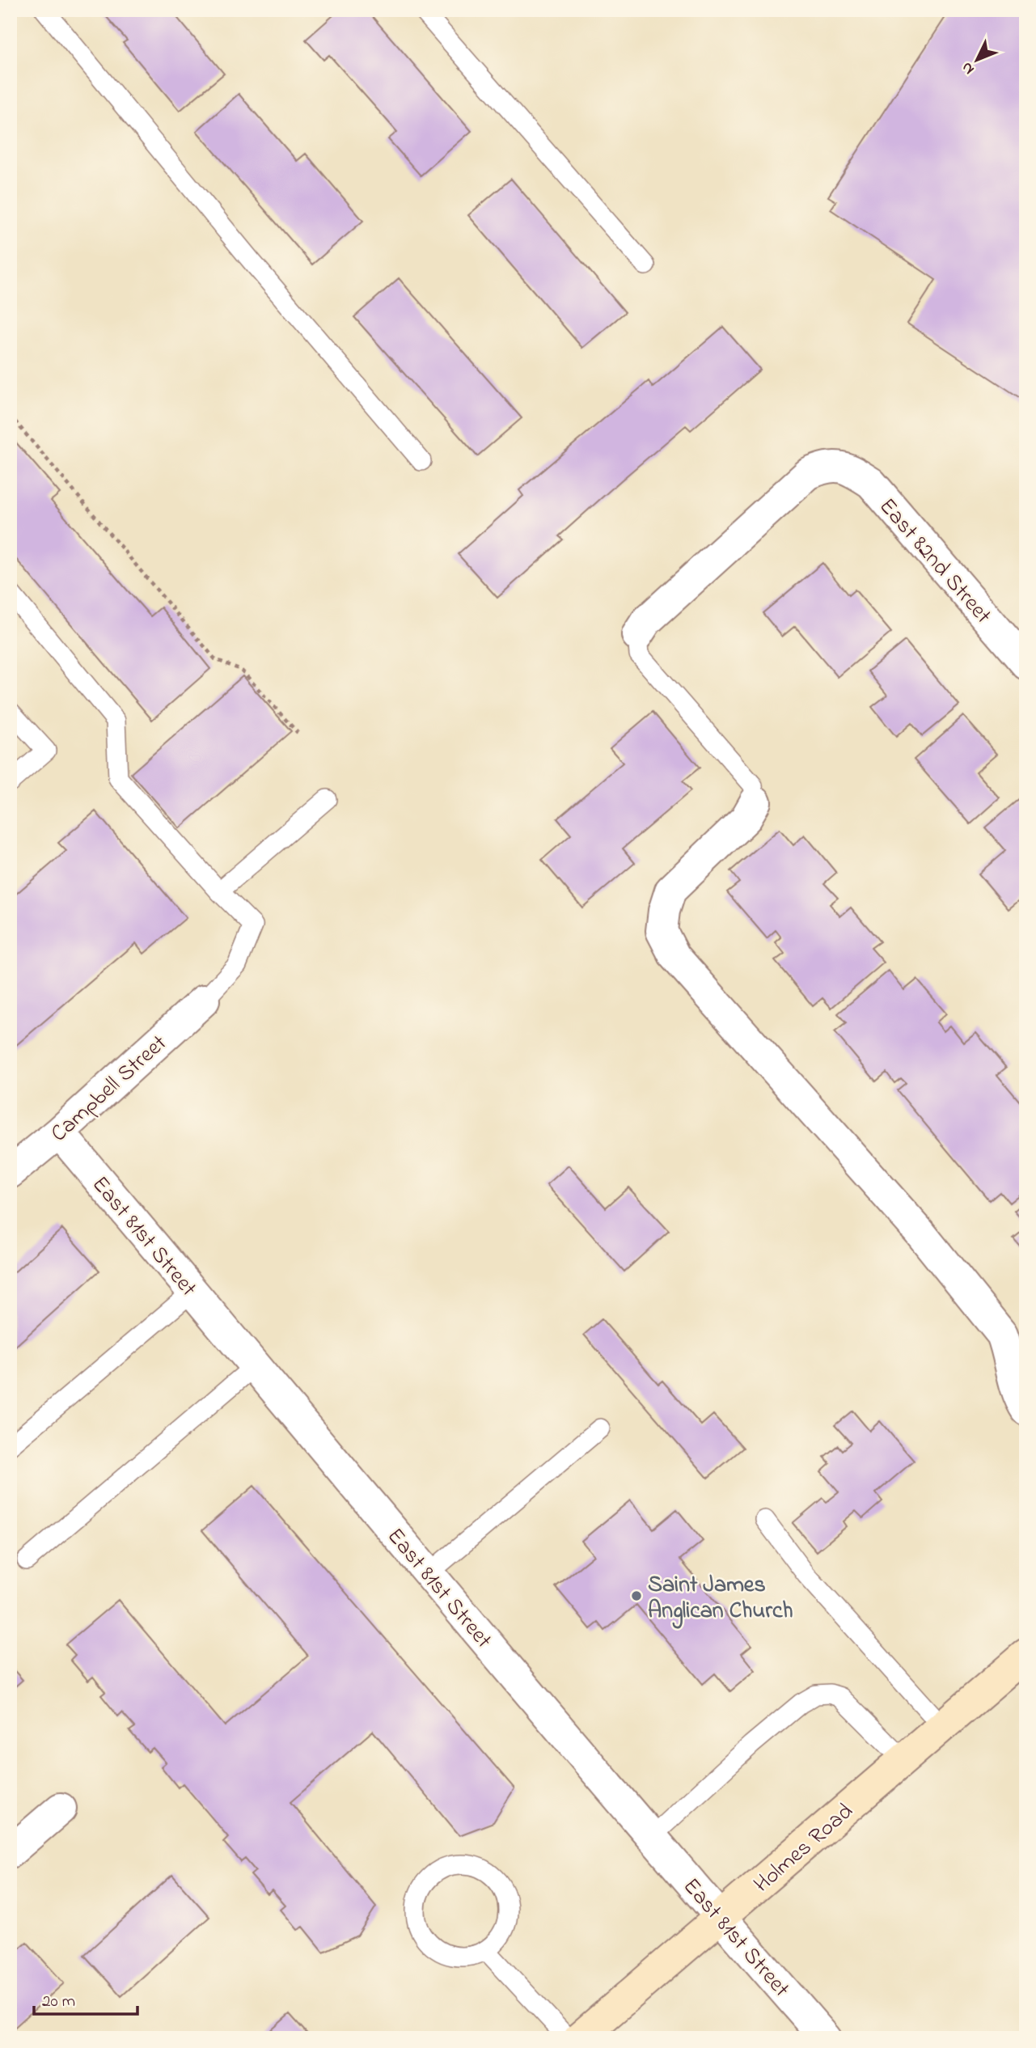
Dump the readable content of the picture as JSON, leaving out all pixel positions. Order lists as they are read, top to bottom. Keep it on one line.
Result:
{"streets":{"main road":["Holmes Road"],"street":["East 82nd Street","Campbell Street","East 81st Street"]},"crossings":[["Campbell Street","East 81st Street"],["East 81st Street","Holmes Road"]],"places":["Saint James Anglican Church"],"scale_bar":"20 m","north":"bottom left"}
